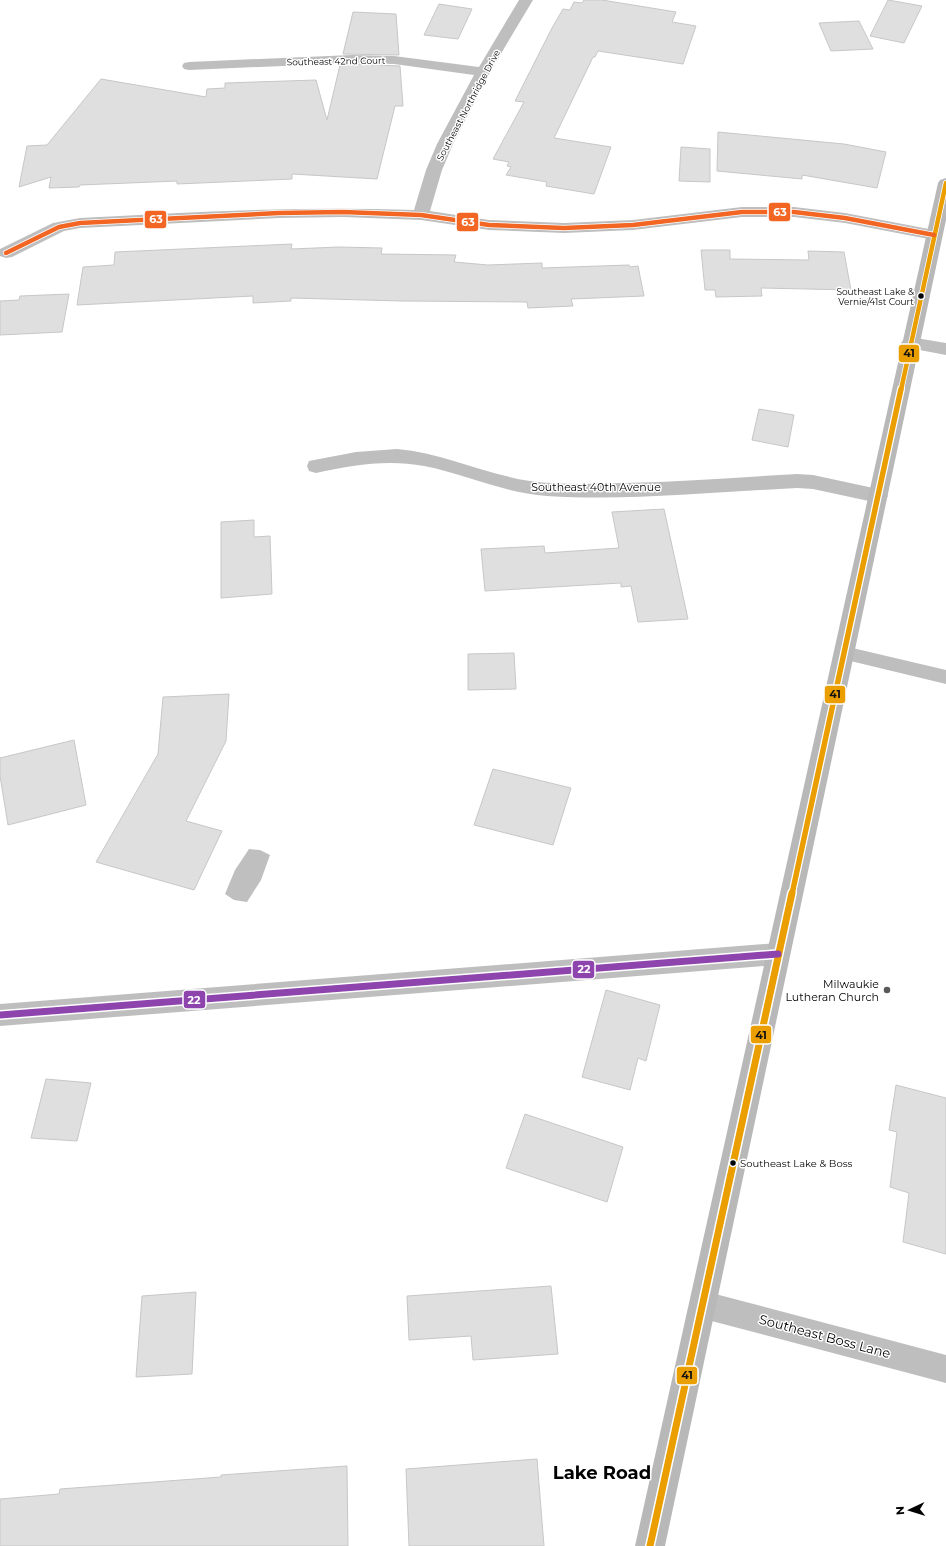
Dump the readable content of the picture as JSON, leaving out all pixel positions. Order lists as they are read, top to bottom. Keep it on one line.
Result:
{"streets":{"street":["Southeast 42nd Court","Southeast Northridge Drive","Southeast 40th Avenue","Southeast Boss Lane"]},"crossings":[["Southeast 42nd Court","Southeast Northridge Drive"]],"districts":["Lake Road"],"places":["Southeast Lake & Vernie/41st Court","Milwaukie Lutheran Church","Southeast Lake & Boss"],"lines":["transit line 41","transit line 63","transit line 22"],"north":"left"}
